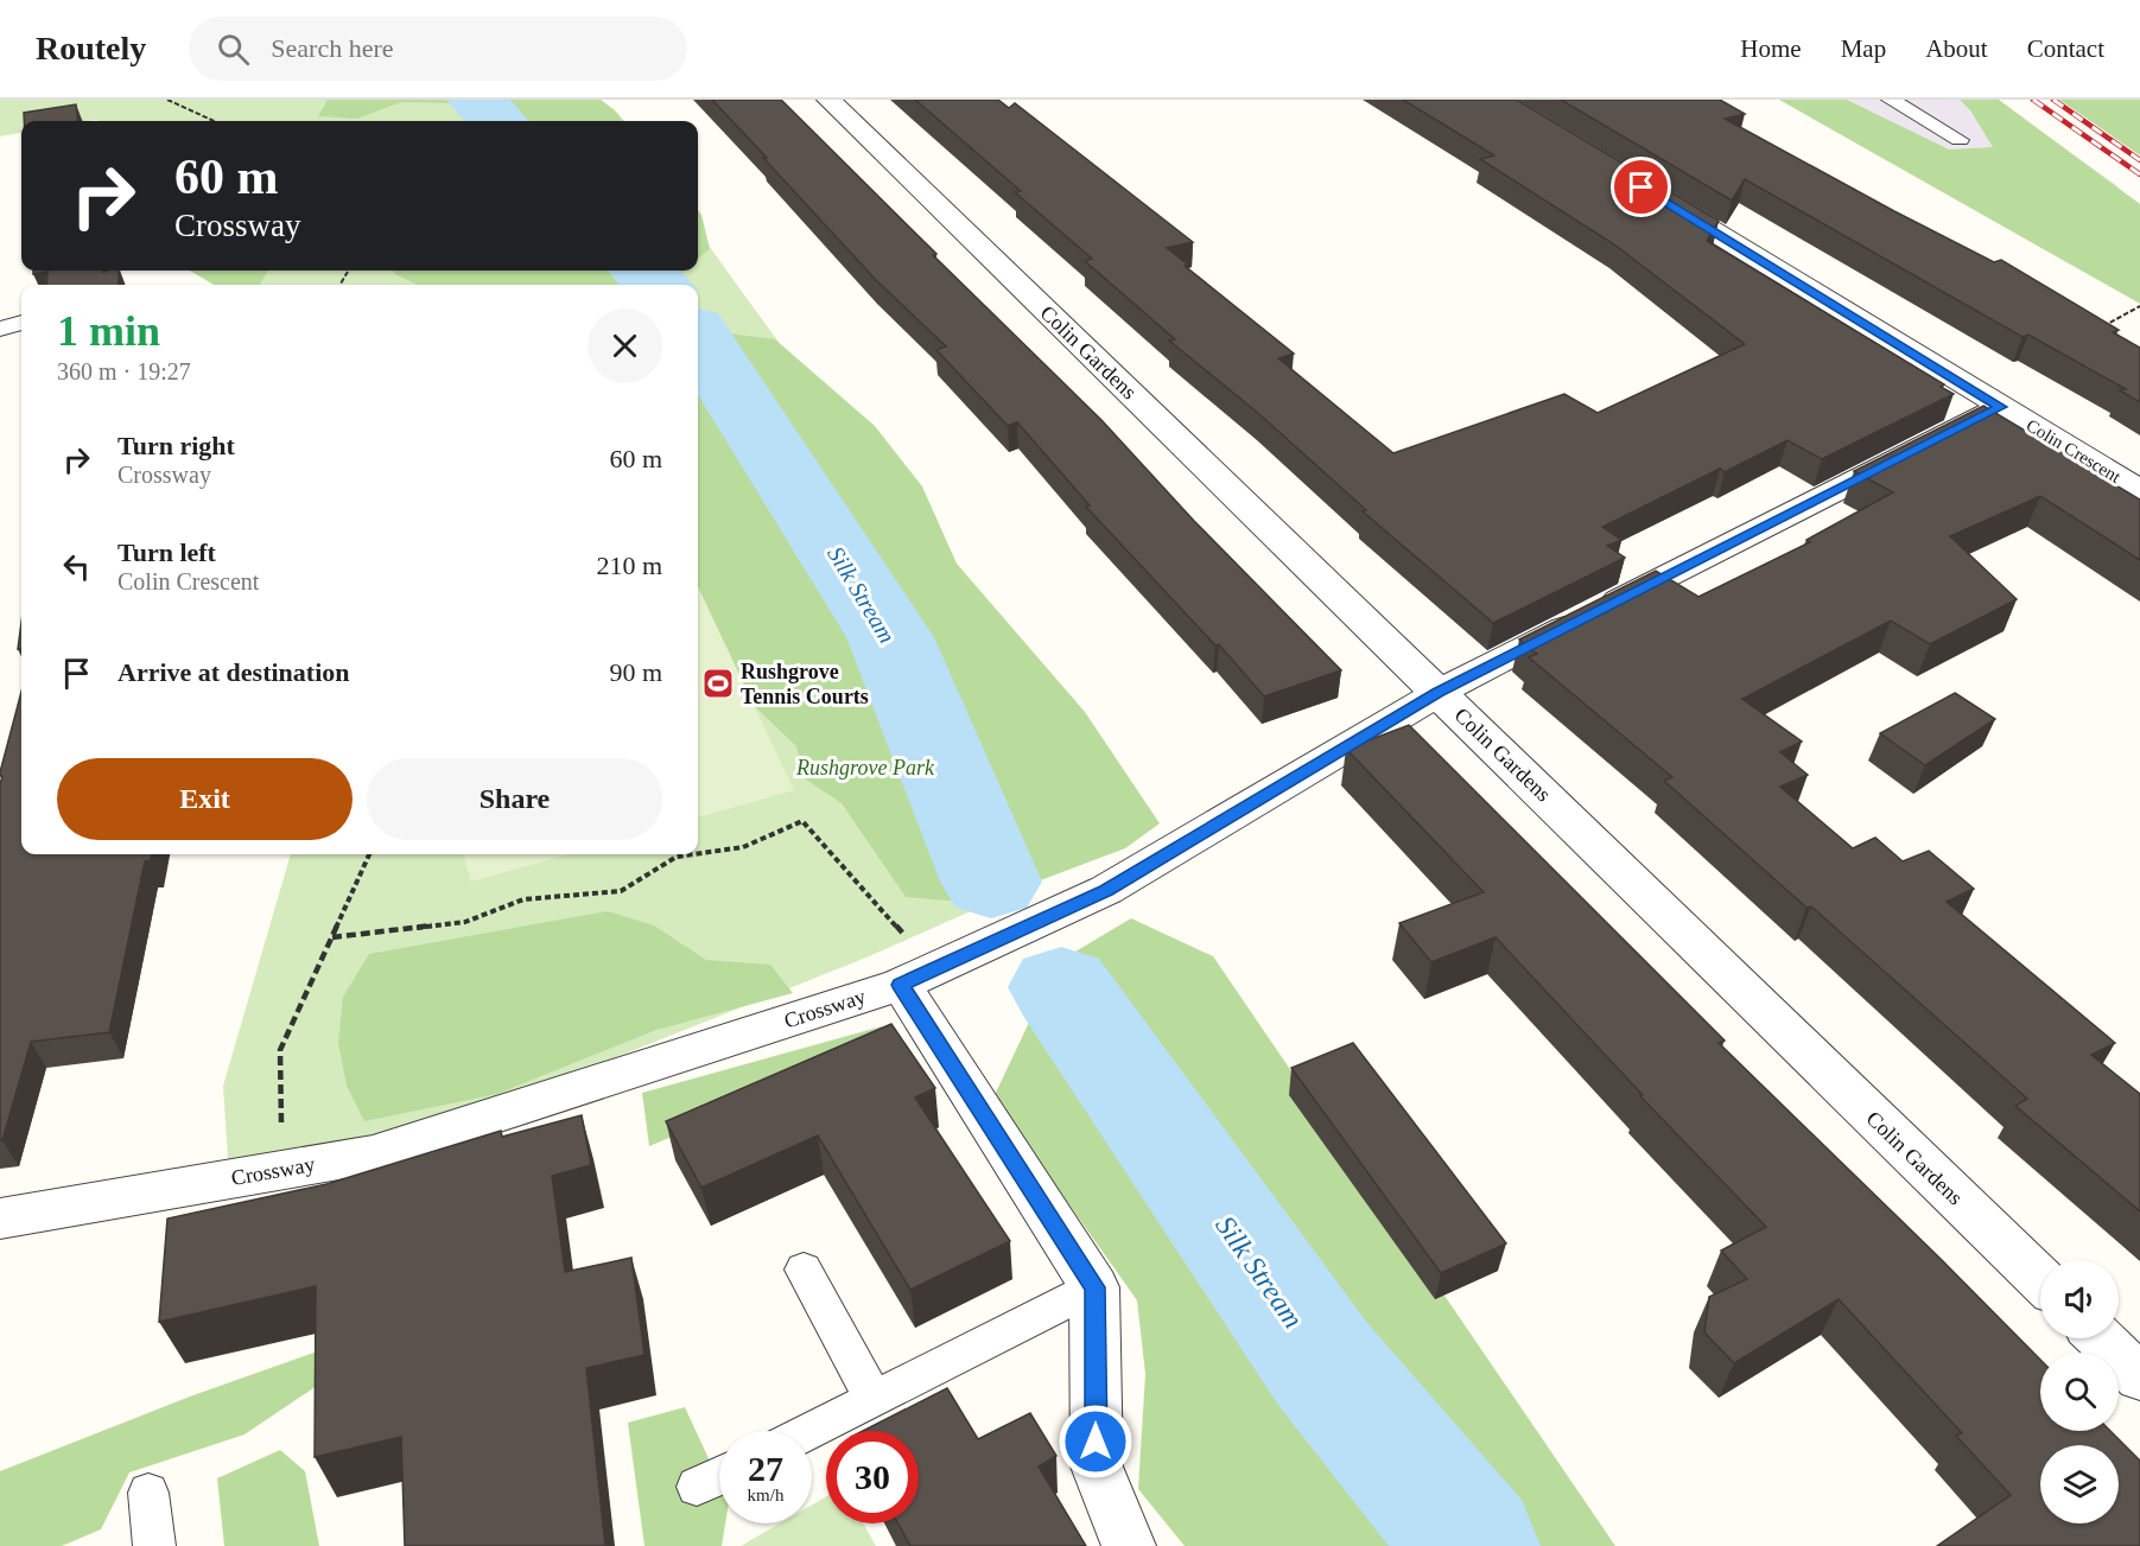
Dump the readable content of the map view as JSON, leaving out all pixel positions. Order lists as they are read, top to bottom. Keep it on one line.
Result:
{"streets":{"street":["Colin Gardens","Colin Crescent","Crossway"]},"crossings":[["Colin Gardens","Crossway"],["Colin Crescent","Crossway"]],"water":["Silk Stream"],"parks":["Rushgrove Park"],"places":{"sports":["Rushgrove Tennis Courts"]},"page":{"header":"Routely","search":"Search here","nav":["Home","Map","About","Contact"],"turn":["60 m","Crossway"],"heading":["1 min","360 m · 19:27"],"list":[{"name":"Turn right","note":"Crossway","value":"60 m"},{"name":"Turn left","note":"Colin Crescent","value":"210 m"},{"name":"Arrive at destination","value":"90 m"}],"buttons":["Exit","Share"],"speed":"27 km/h","limit":"30"}}
